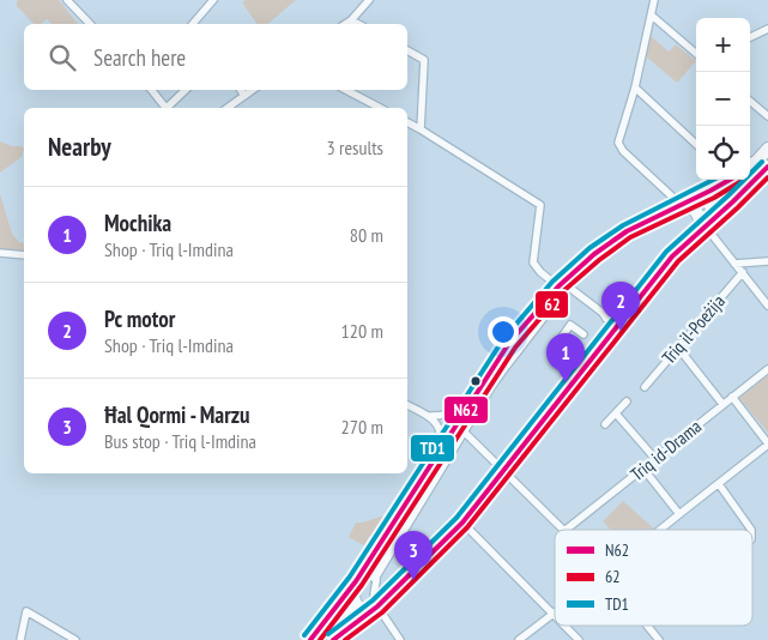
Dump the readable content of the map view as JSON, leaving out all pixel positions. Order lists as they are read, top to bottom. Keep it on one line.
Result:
{"streets":{"street":["Triq il-Poeżija","Triq id-Drama"]},"lines":["transit line TD1","transit line N62","transit line 62"],"legend":["N62","62","TD1"],"page":{"map_buttons":["+","−"],"search":"Search here","heading":["Nearby","3 results"],"list":[{"mark":"1","name":"Mochika","note":"Shop · Triq l-Imdina","value":"80 m"},{"mark":"2","name":"Pc motor","note":"Shop · Triq l-Imdina","value":"120 m"},{"mark":"3","name":"Ħal Qormi - Marzu","note":"Bus stop · Triq l-Imdina","value":"270 m"}],"pins":["2","1","3"]}}
